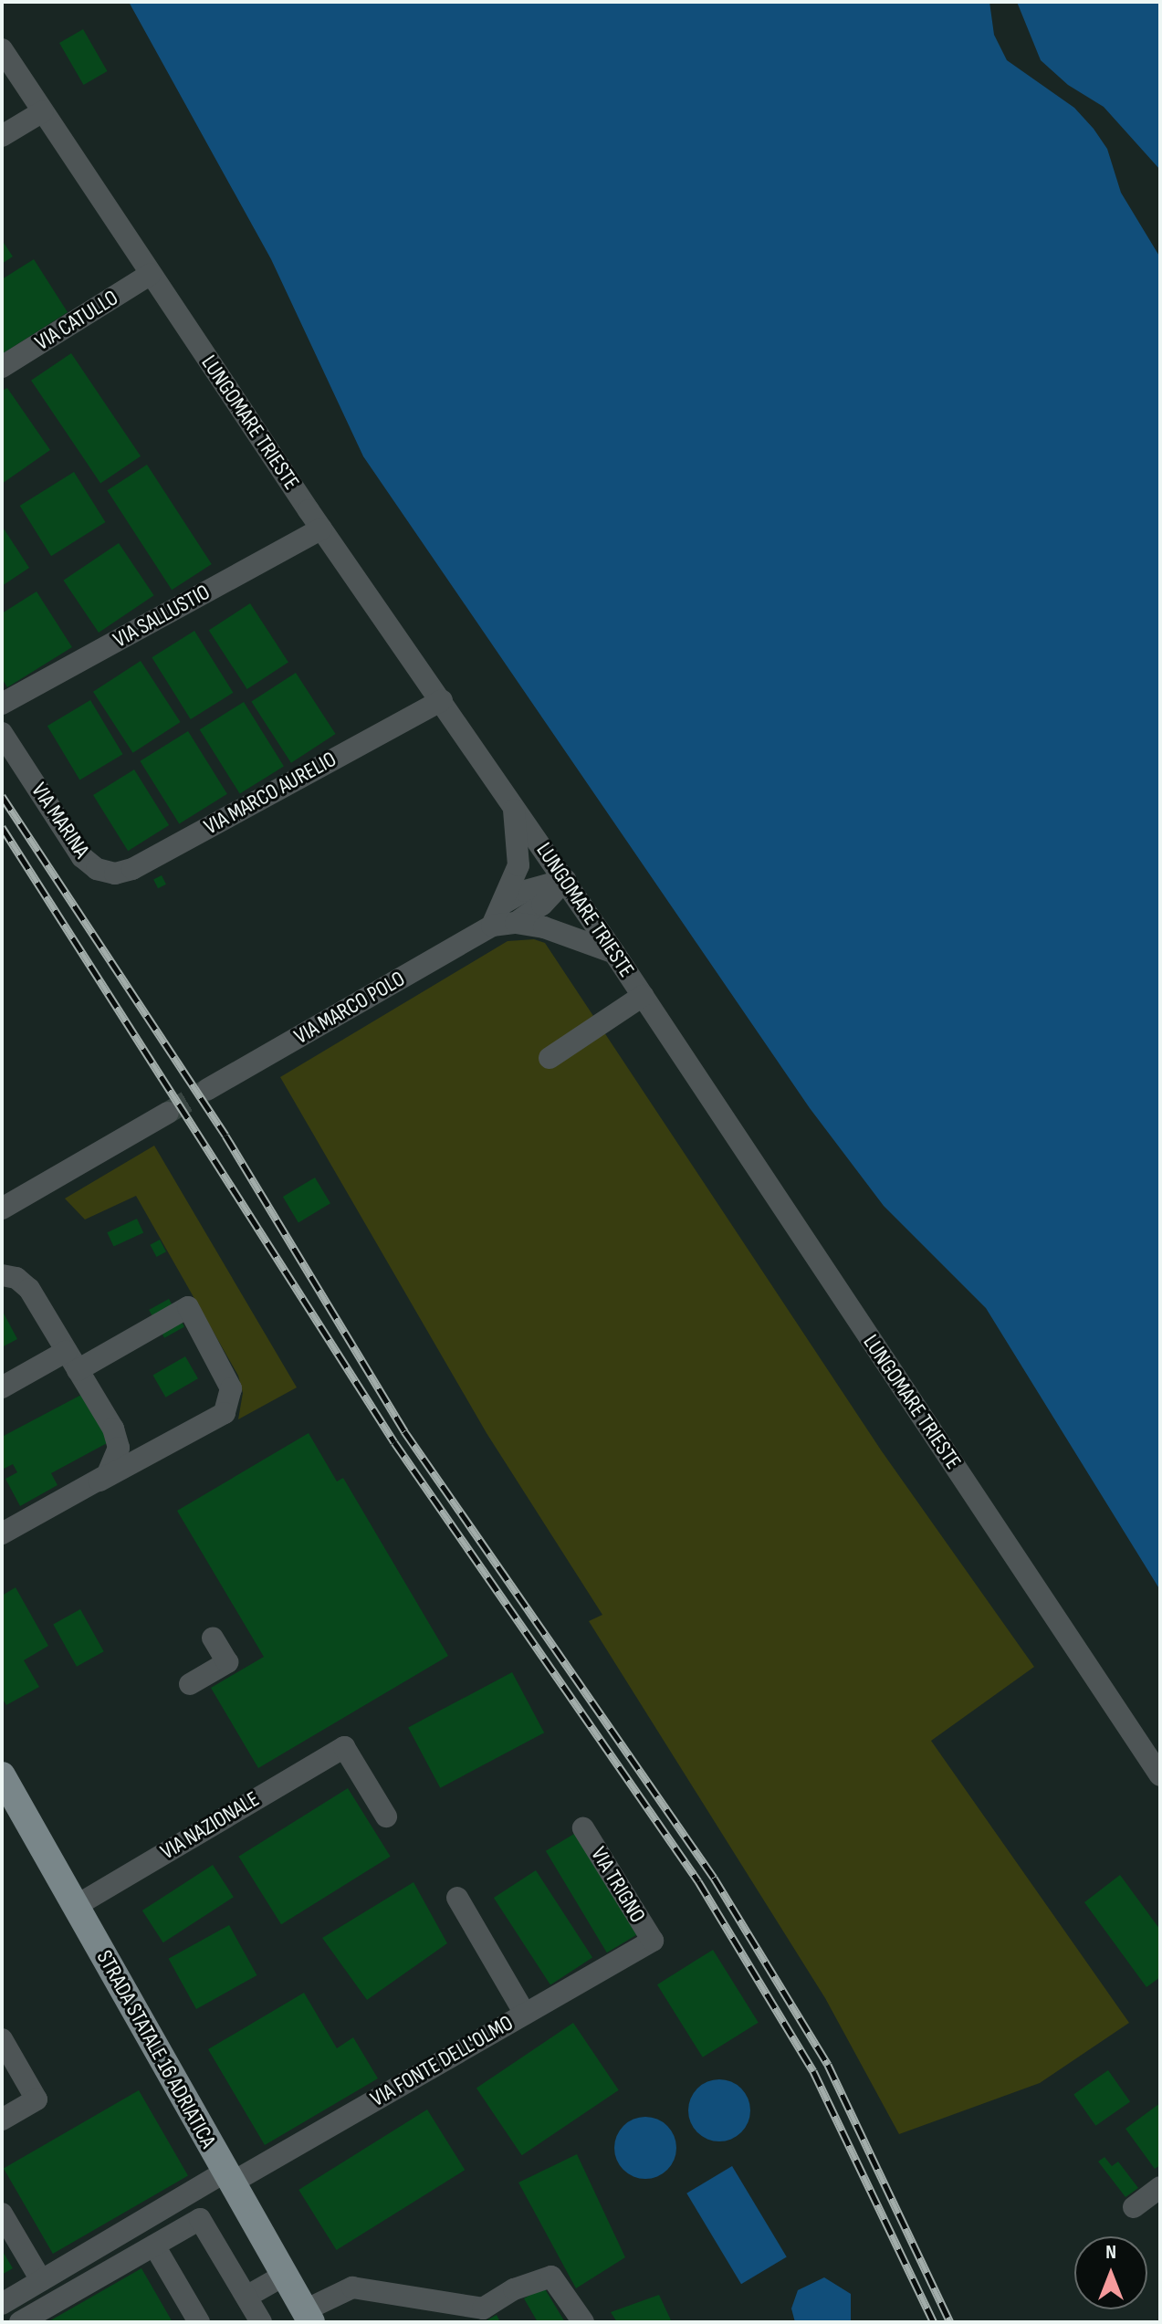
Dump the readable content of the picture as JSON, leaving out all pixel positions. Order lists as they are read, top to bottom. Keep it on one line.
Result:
{"streets":{"main road":["STRADA STATALE 16 ADRIATICA"],"street":["VIA CATULLO","LUNGOMARE TRIESTE","VIA SALLUSTIO","VIA MARCO AURELIO","VIA MARINA","VIA MARCO POLO","VIA NAZIONALE","VIA TRIGNO","VIA FONTE DELL'OLMO"]},"crossings":[["VIA CATULLO","LUNGOMARE TRIESTE"],["LUNGOMARE TRIESTE","VIA SALLUSTIO"],["LUNGOMARE TRIESTE","VIA MARCO AURELIO"],["LUNGOMARE TRIESTE","VIA MARCO POLO"],["VIA MARCO AURELIO","VIA MARINA"],["VIA NAZIONALE","STRADA STATALE 16 ADRIATICA"],["VIA TRIGNO","VIA FONTE DELL'OLMO"],["STRADA STATALE 16 ADRIATICA","VIA FONTE DELL'OLMO"]],"north":"top"}
